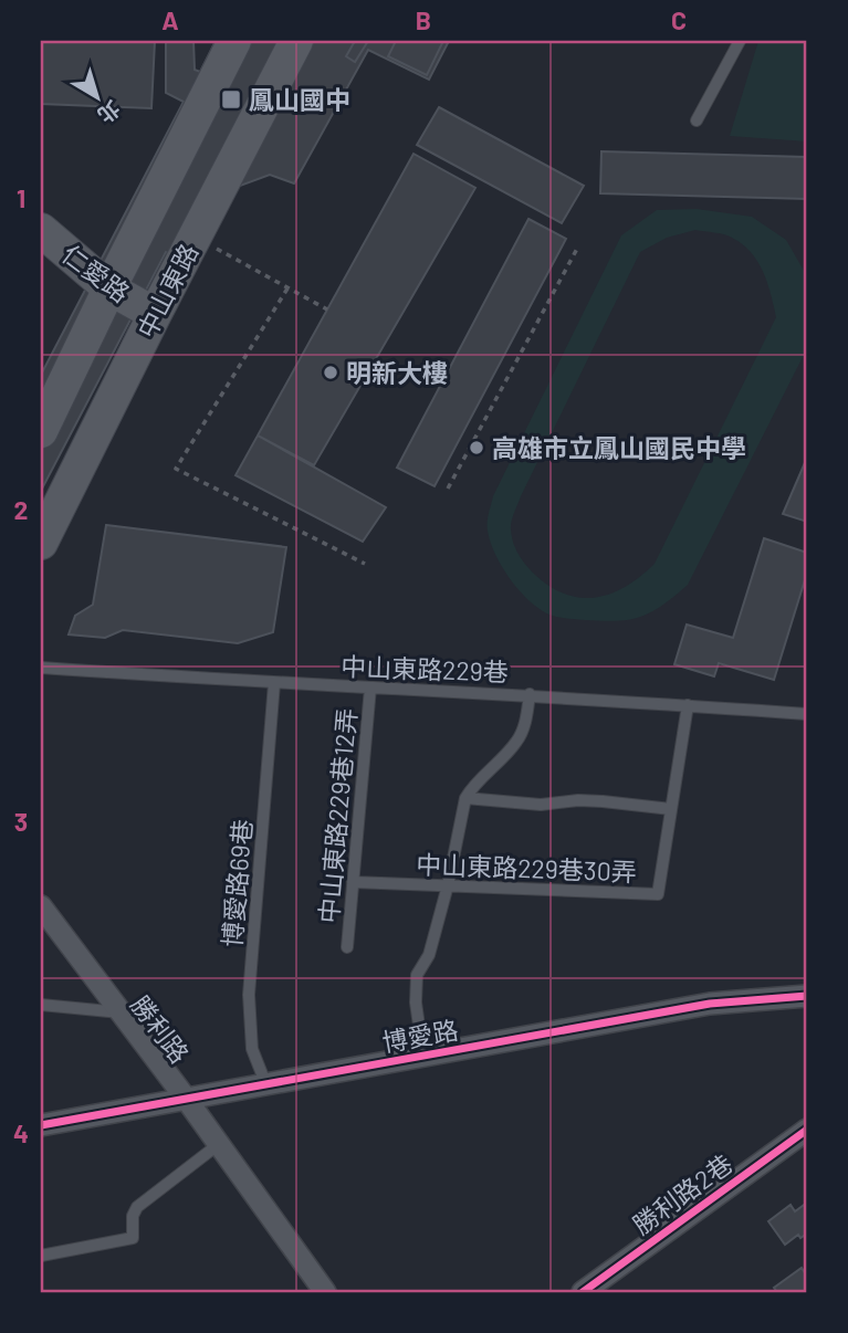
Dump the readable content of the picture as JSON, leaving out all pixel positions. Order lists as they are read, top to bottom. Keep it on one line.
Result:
{"streets":{"main road":["仁愛路","中山東路"],"street":["勝利路","博愛路","勝利路2巷"],"lane":["中山東路229巷","中山東路229巷12弄","中山東路229巷30弄","博愛路69巷"]},"crossings":[["仁愛路","中山東路"],["中山東路229巷","中山東路229巷12弄"],["中山東路229巷","中山東路229巷30弄"],["中山東路229巷","博愛路69巷"],["中山東路229巷12弄","中山東路229巷30弄"],["博愛路69巷","博愛路"],["勝利路","博愛路"]],"places":{"transit":["鳳山國中"],"other":["明新大樓","高雄市立鳳山國民中學"]},"north":"bottom right","grid":{"columns":["A","B","C"],"rows":["1","2","3","4"]}}
